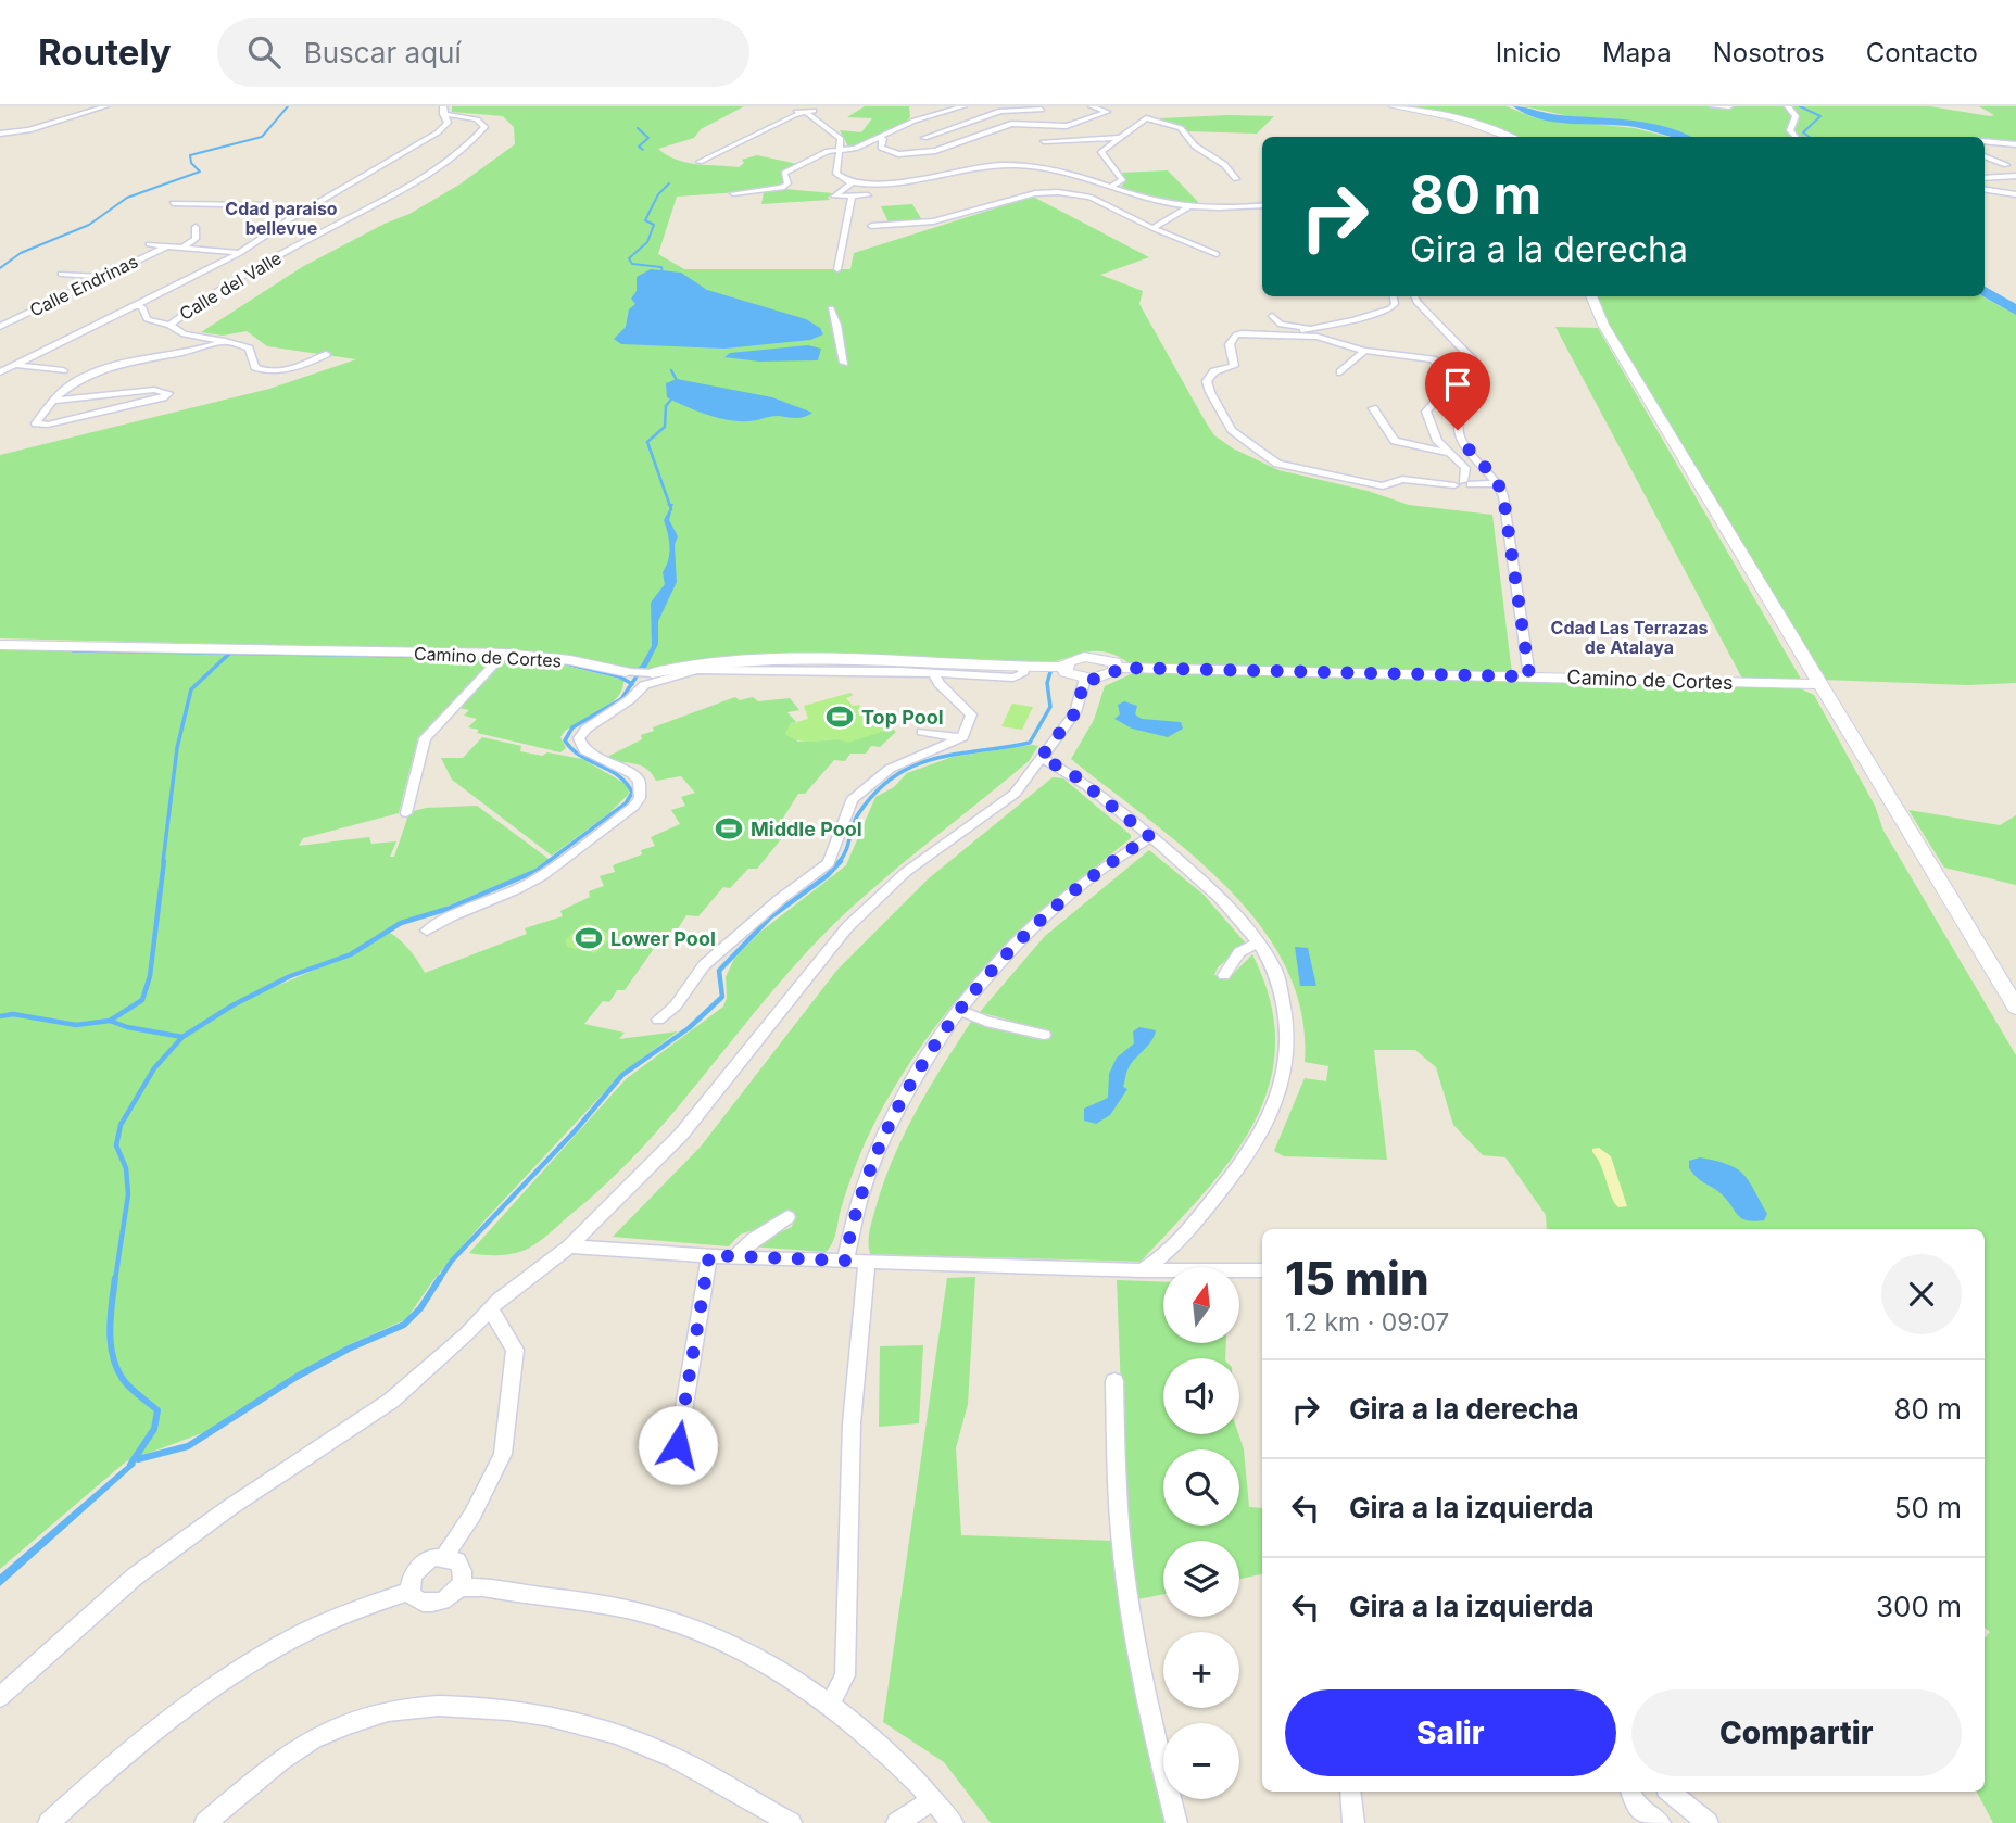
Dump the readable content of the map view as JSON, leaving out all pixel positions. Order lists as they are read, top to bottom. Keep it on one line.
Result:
{"streets":{"street":["Calle Endrinas","Calle del Valle","Camino de Cortes"]},"districts":["Cdad paraiso bellevue","Cdad Las Terrazas de Atalaya"],"places":{"sports":["Top Pool","Middle Pool","Lower Pool"]},"north":"top","page":{"header":"Routely","search":"Buscar aquí","nav":["Inicio","Mapa","Nosotros","Contacto"],"turn":["80 m","Gira a la derecha"],"heading":["15 min","1.2 km · 09:07"],"map_buttons":["+","−"],"list":[{"name":"Gira a la derecha","value":"80 m"},{"name":"Gira a la izquierda","value":"50 m"},{"name":"Gira a la izquierda","value":"300 m"}],"buttons":["Salir","Compartir"]}}
